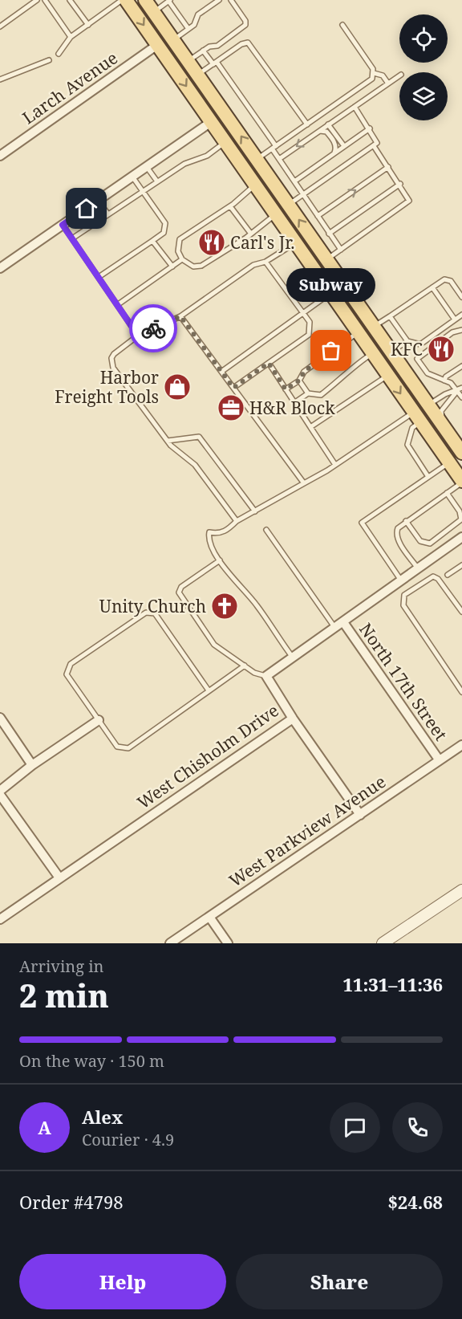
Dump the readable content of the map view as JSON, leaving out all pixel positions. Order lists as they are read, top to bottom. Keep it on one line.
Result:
{"streets":{"street":["Larch Avenue","North 17th Street","West Chisholm Drive","West Parkview Avenue"]},"crossings":[["North 17th Street","West Chisholm Drive"],["North 17th Street","West Parkview Avenue"]],"places":{"restaurant":["Carl's Jr.","KFC"],"other":["Subway"],"shop":["Harbor Freight Tools"],"office":["H&R Block"],"church":["Unity Church"]},"page":{"bubble":"Subway","heading":["2 min","Arriving in","11:31–11:36"],"panel":["Alex","Courier · 4.9","Order #4798","$24.68"],"bar":"On the way · 150 m","round":"A","buttons":["Help","Share"]}}
